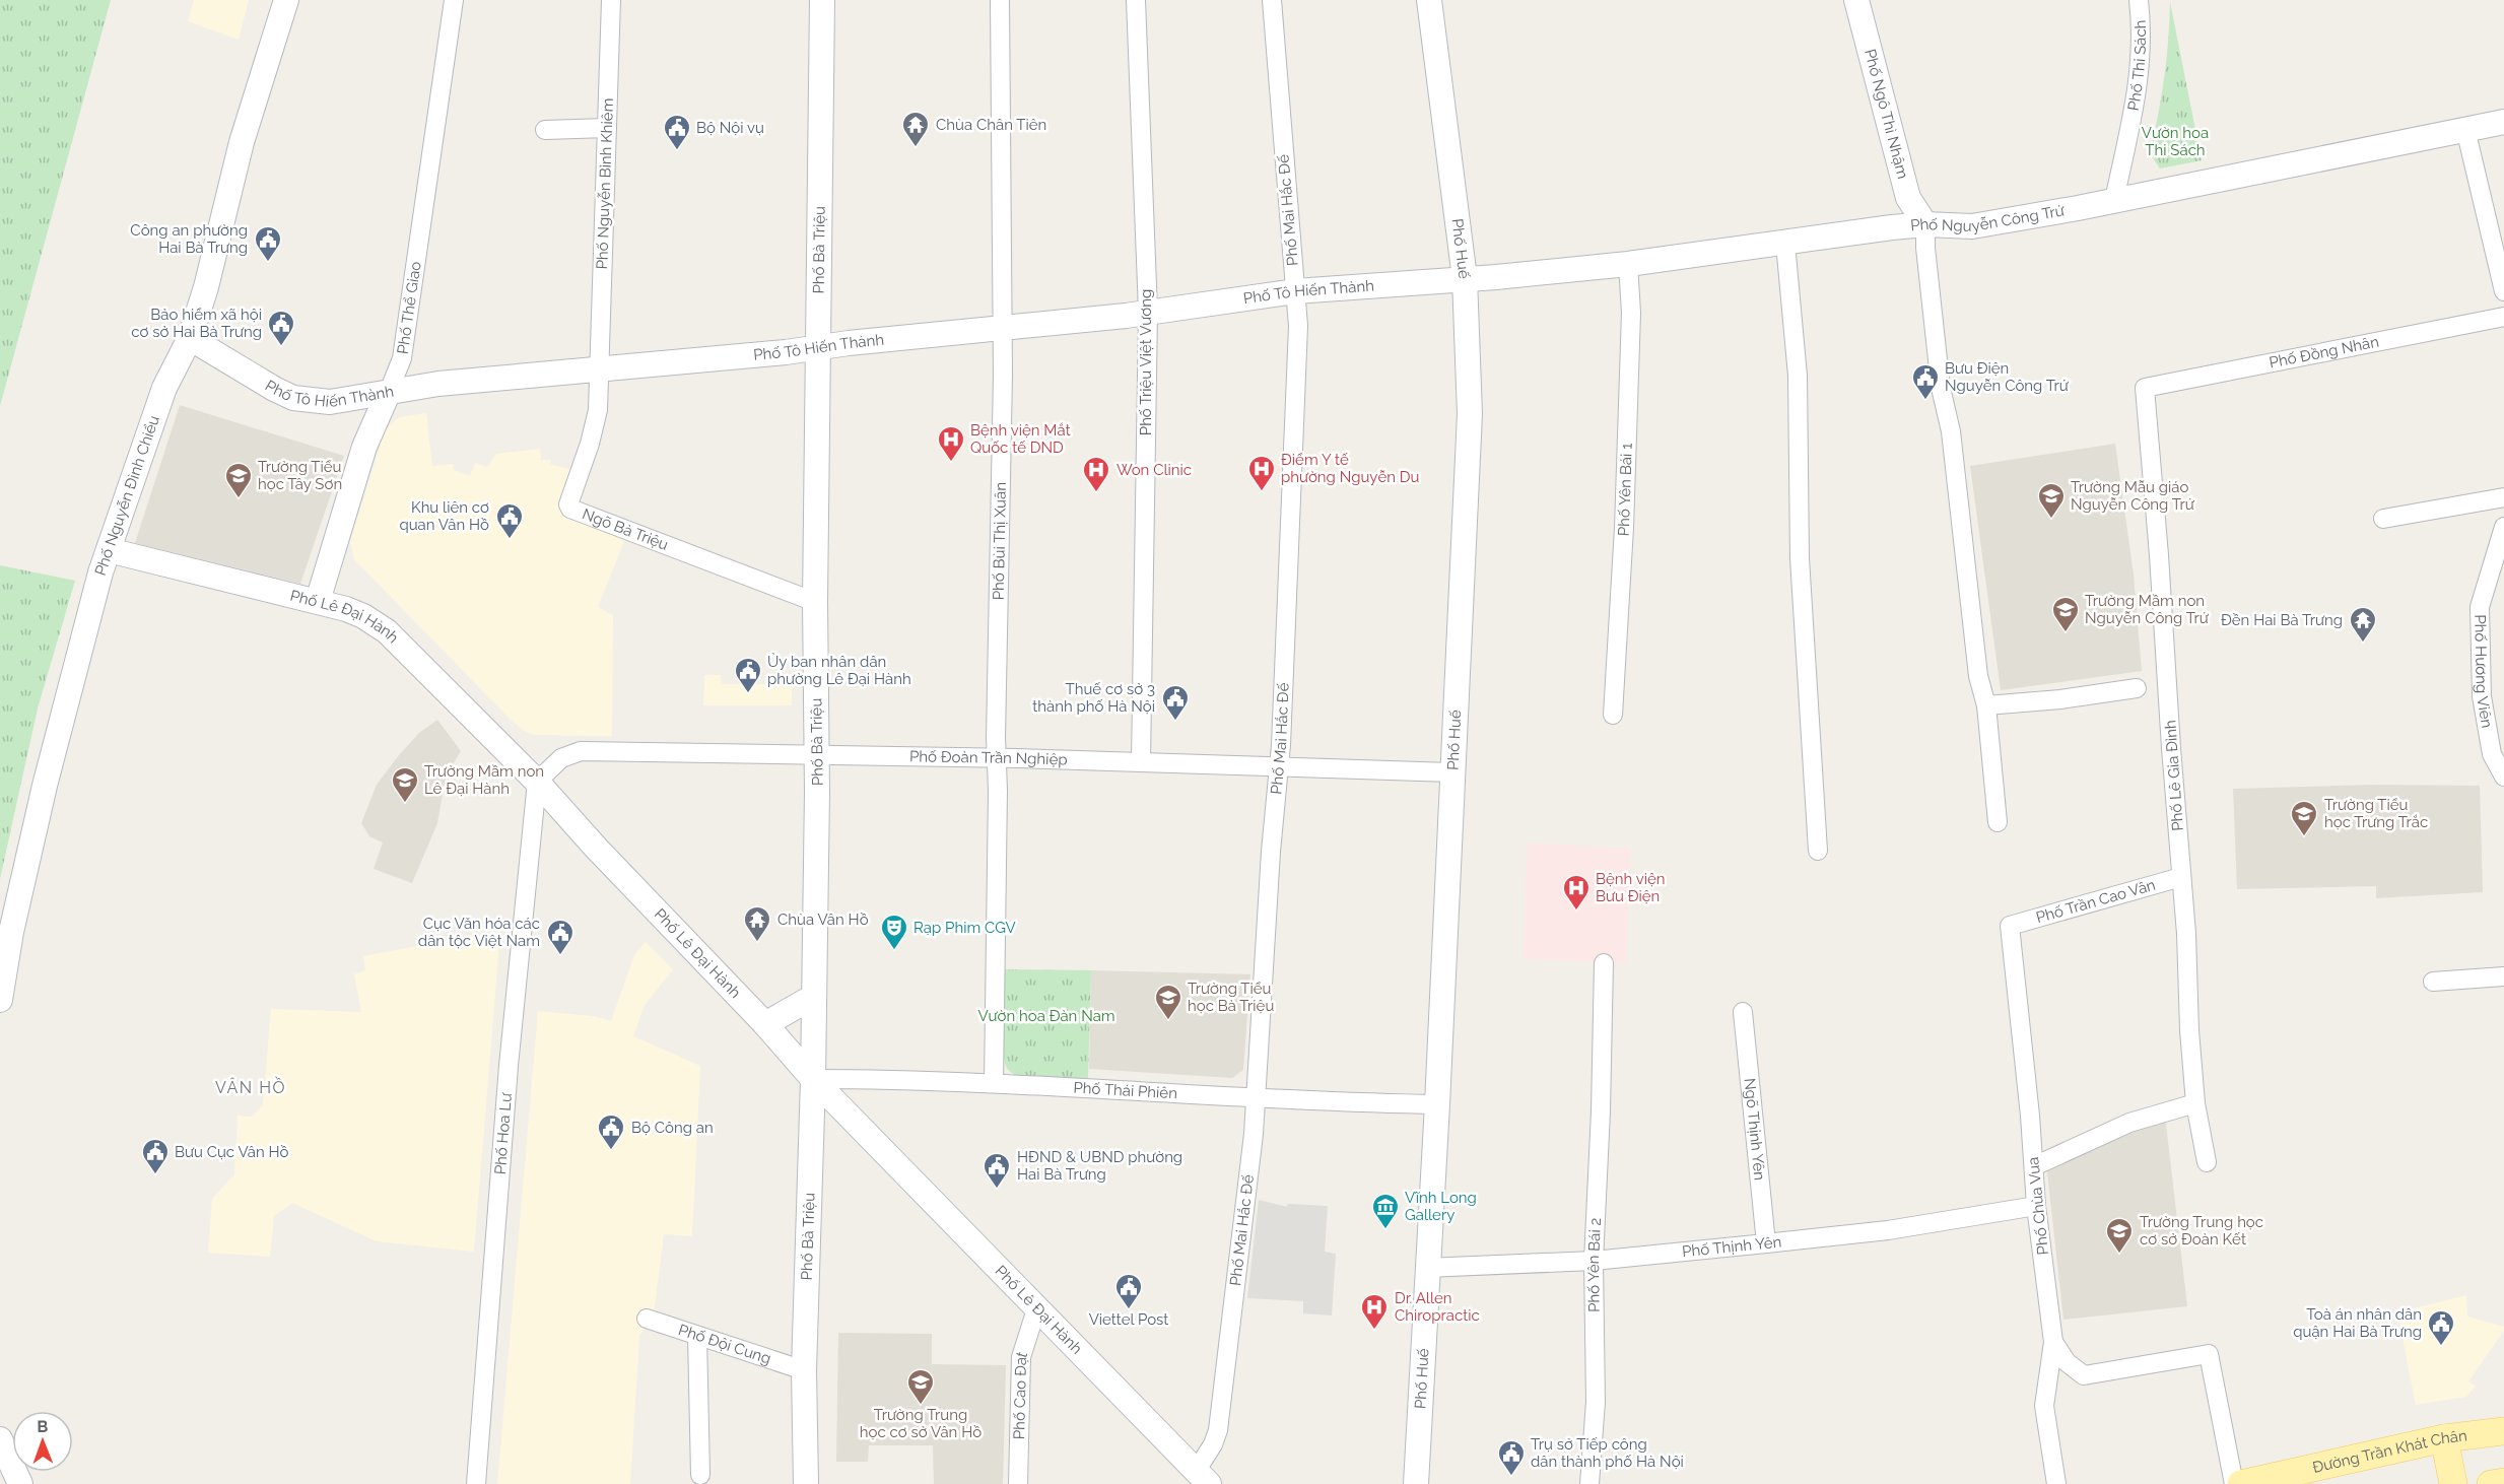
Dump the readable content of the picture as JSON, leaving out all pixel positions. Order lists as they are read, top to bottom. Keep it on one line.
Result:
{"streets":{"main road":["Đường Trần Khát Chân"],"street":["Phố Thi Sách","Phố Ngô Thì Nhậm","Phố Nguyễn Bỉnh Khiêm","Phố Mai Hắc Đế","Phố Nguyễn Công Trứ","Phố Bà Triệu","Phố Huế","Phố Tô Hiến Thành","Phố Thể Giao","Phố Đồng Nhân","Phố Triệu Việt Vương","Phố Yên Bái 1","Phố Nguyễn Đình Chiểu","Ngõ Bà Triệu","Phố Bùi Thị Xuân","Phố Lê Đại Hành","Phố Hương Viên","Phố Đoàn Trần Nghiệp","Phố Lê Gia Đỉnh","Phố Trần Cao Vân","Phố Thái Phiên","Ngõ Thịnh Yên","Phố Hoa Lư","Phố Chùa Vua","Phố Thịnh Yên","Phố Yên Bái 2","Phố Đội Cung","Phố Cao Đạt"]},"crossings":[["Phố Thi Sách","Phố Nguyễn Công Trứ"],["Phố Ngô Thì Nhậm","Phố Nguyễn Công Trứ"],["Phố Nguyễn Bỉnh Khiêm","Phố Tô Hiến Thành"],["Phố Nguyễn Bỉnh Khiêm","Ngõ Bà Triệu"],["Phố Mai Hắc Đế","Phố Tô Hiến Thành"],["Phố Mai Hắc Đế","Phố Lê Đại Hành"],["Phố Mai Hắc Đế","Phố Đoàn Trần Nghiệp"],["Phố Mai Hắc Đế","Phố Thái Phiên"],["Phố Nguyễn Công Trứ","Phố Huế"],["Phố Nguyễn Công Trứ","Phố Tô Hiến Thành"],["Phố Nguyễn Công Trứ","Phố Yên Bái 1"],["Phố Bà Triệu","Phố Tô Hiến Thành"],["Phố Bà Triệu","Ngõ Bà Triệu"],["Phố Bà Triệu","Phố Lê Đại Hành"],["Phố Bà Triệu","Phố Đoàn Trần Nghiệp"],["Phố Bà Triệu","Phố Thái Phiên"],["Phố Bà Triệu","Phố Đội Cung"],["Phố Huế","Phố Tô Hiến Thành"],["Phố Huế","Phố Đoàn Trần Nghiệp"],["Phố Huế","Phố Thái Phiên"],["Phố Huế","Phố Thịnh Yên"],["Phố Tô Hiến Thành","Phố Thể Giao"],["Phố Tô Hiến Thành","Phố Triệu Việt Vương"],["Phố Tô Hiến Thành","Phố Nguyễn Đình Chiểu"],["Phố Tô Hiến Thành","Ngõ Bà Triệu"],["Phố Tô Hiến Thành","Phố Bùi Thị Xuân"],["Phố Thể Giao","Phố Lê Đại Hành"],["Phố Đồng Nhân","Phố Lê Gia Đỉnh"],["Phố Triệu Việt Vương","Phố Đoàn Trần Nghiệp"],["Phố Nguyễn Đình Chiểu","Phố Lê Đại Hành"],["Phố Bùi Thị Xuân","Phố Đoàn Trần Nghiệp"],["Phố Bùi Thị Xuân","Phố Thái Phiên"],["Phố Lê Đại Hành","Phố Đoàn Trần Nghiệp"],["Phố Lê Đại Hành","Phố Thái Phiên"],["Phố Lê Đại Hành","Phố Hoa Lư"],["Phố Lê Đại Hành","Phố Cao Đạt"],["Phố Đoàn Trần Nghiệp","Phố Hoa Lư"],["Phố Lê Gia Đỉnh","Phố Trần Cao Vân"],["Phố Trần Cao Vân","Phố Chùa Vua"],["Ngõ Thịnh Yên","Phố Thịnh Yên"],["Phố Chùa Vua","Phố Thịnh Yên"],["Phố Thịnh Yên","Phố Yên Bái 2"]],"districts":["VÂN HỒ"],"parks":["Vườn hoa Thi Sách","Vườn hoa Đàn Nam"],"places":{"temple":["Chùa Chân Tiên","Đền Hai Bà Trưng","Chùa Vân Hồ"],"public building":["Bộ Nội vụ","Công an phường Hai Bà Trưng","Bảo hiểm xã hội cơ sở Hai Bà Trưng","Bưu Điện Nguyễn Công Trứ","Khu liên cơ quan Vân Hồ","Ủy ban nhân dân phường Lê Đại Hành","Thuế cơ sở 3 thành phố Hà Nội","Cục Văn hóa các dân tộc Việt Nam","Bộ Công an","Bưu Cục Vân Hồ","HĐND & UBND phường Hai Bà Trưng","Viettel Post","Toà án nhân dân quận Hai Bà Trưng","Trụ sở Tiếp công dân thành phố Hà Nội"],"hospital":["Bệnh viện Mắt Quốc tế DND","Điểm Y tế phường Nguyễn Du","Won Clinic","Bệnh viện Bưu Điện","Dr. Allen Chiropractic"],"school or university":["Trường Tiểu học Tây Sơn","Trường Mẫu giáo Nguyễn Công Trứ","Trường Mầm non Nguyễn Công Trứ","Trường Mầm non Lê Đại Hành","Trường Tiểu học Trưng Trắc","Trường Tiểu học Bà Triệu","Trường Trung học cơ sở Đoàn Kết","Trường Trung học cơ sở Vân Hồ"],"theatre":["Rạp Phim CGV"],"museum":["Vĩnh Long Gallery"]},"north":"top"}
